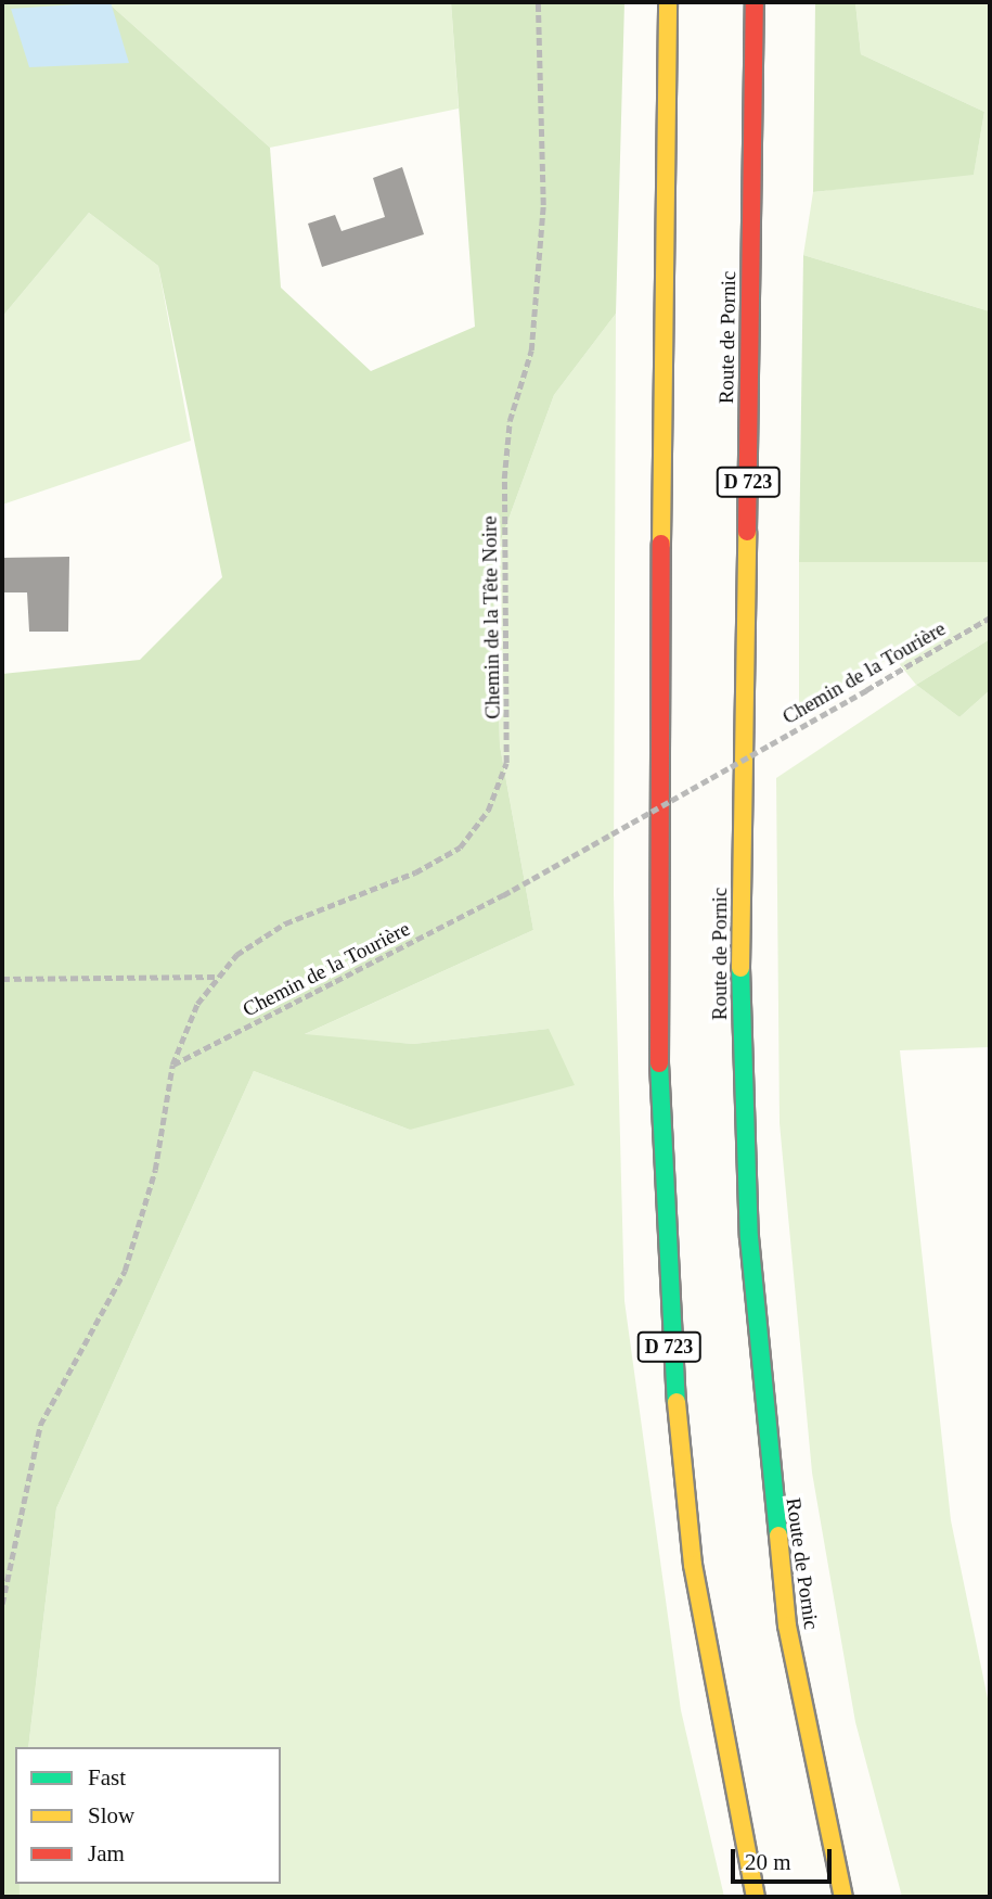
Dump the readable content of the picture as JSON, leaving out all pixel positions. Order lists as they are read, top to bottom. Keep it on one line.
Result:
{"streets":{"highway":["Route de Pornic","D 723"],"path":["Chemin de la Tête Noire","Chemin de la Tourière"]},"crossings":[["Chemin de la Tête Noire","Chemin de la Tourière"]],"legend":["Fast","Slow","Jam"],"scale_bar":"20 m"}
